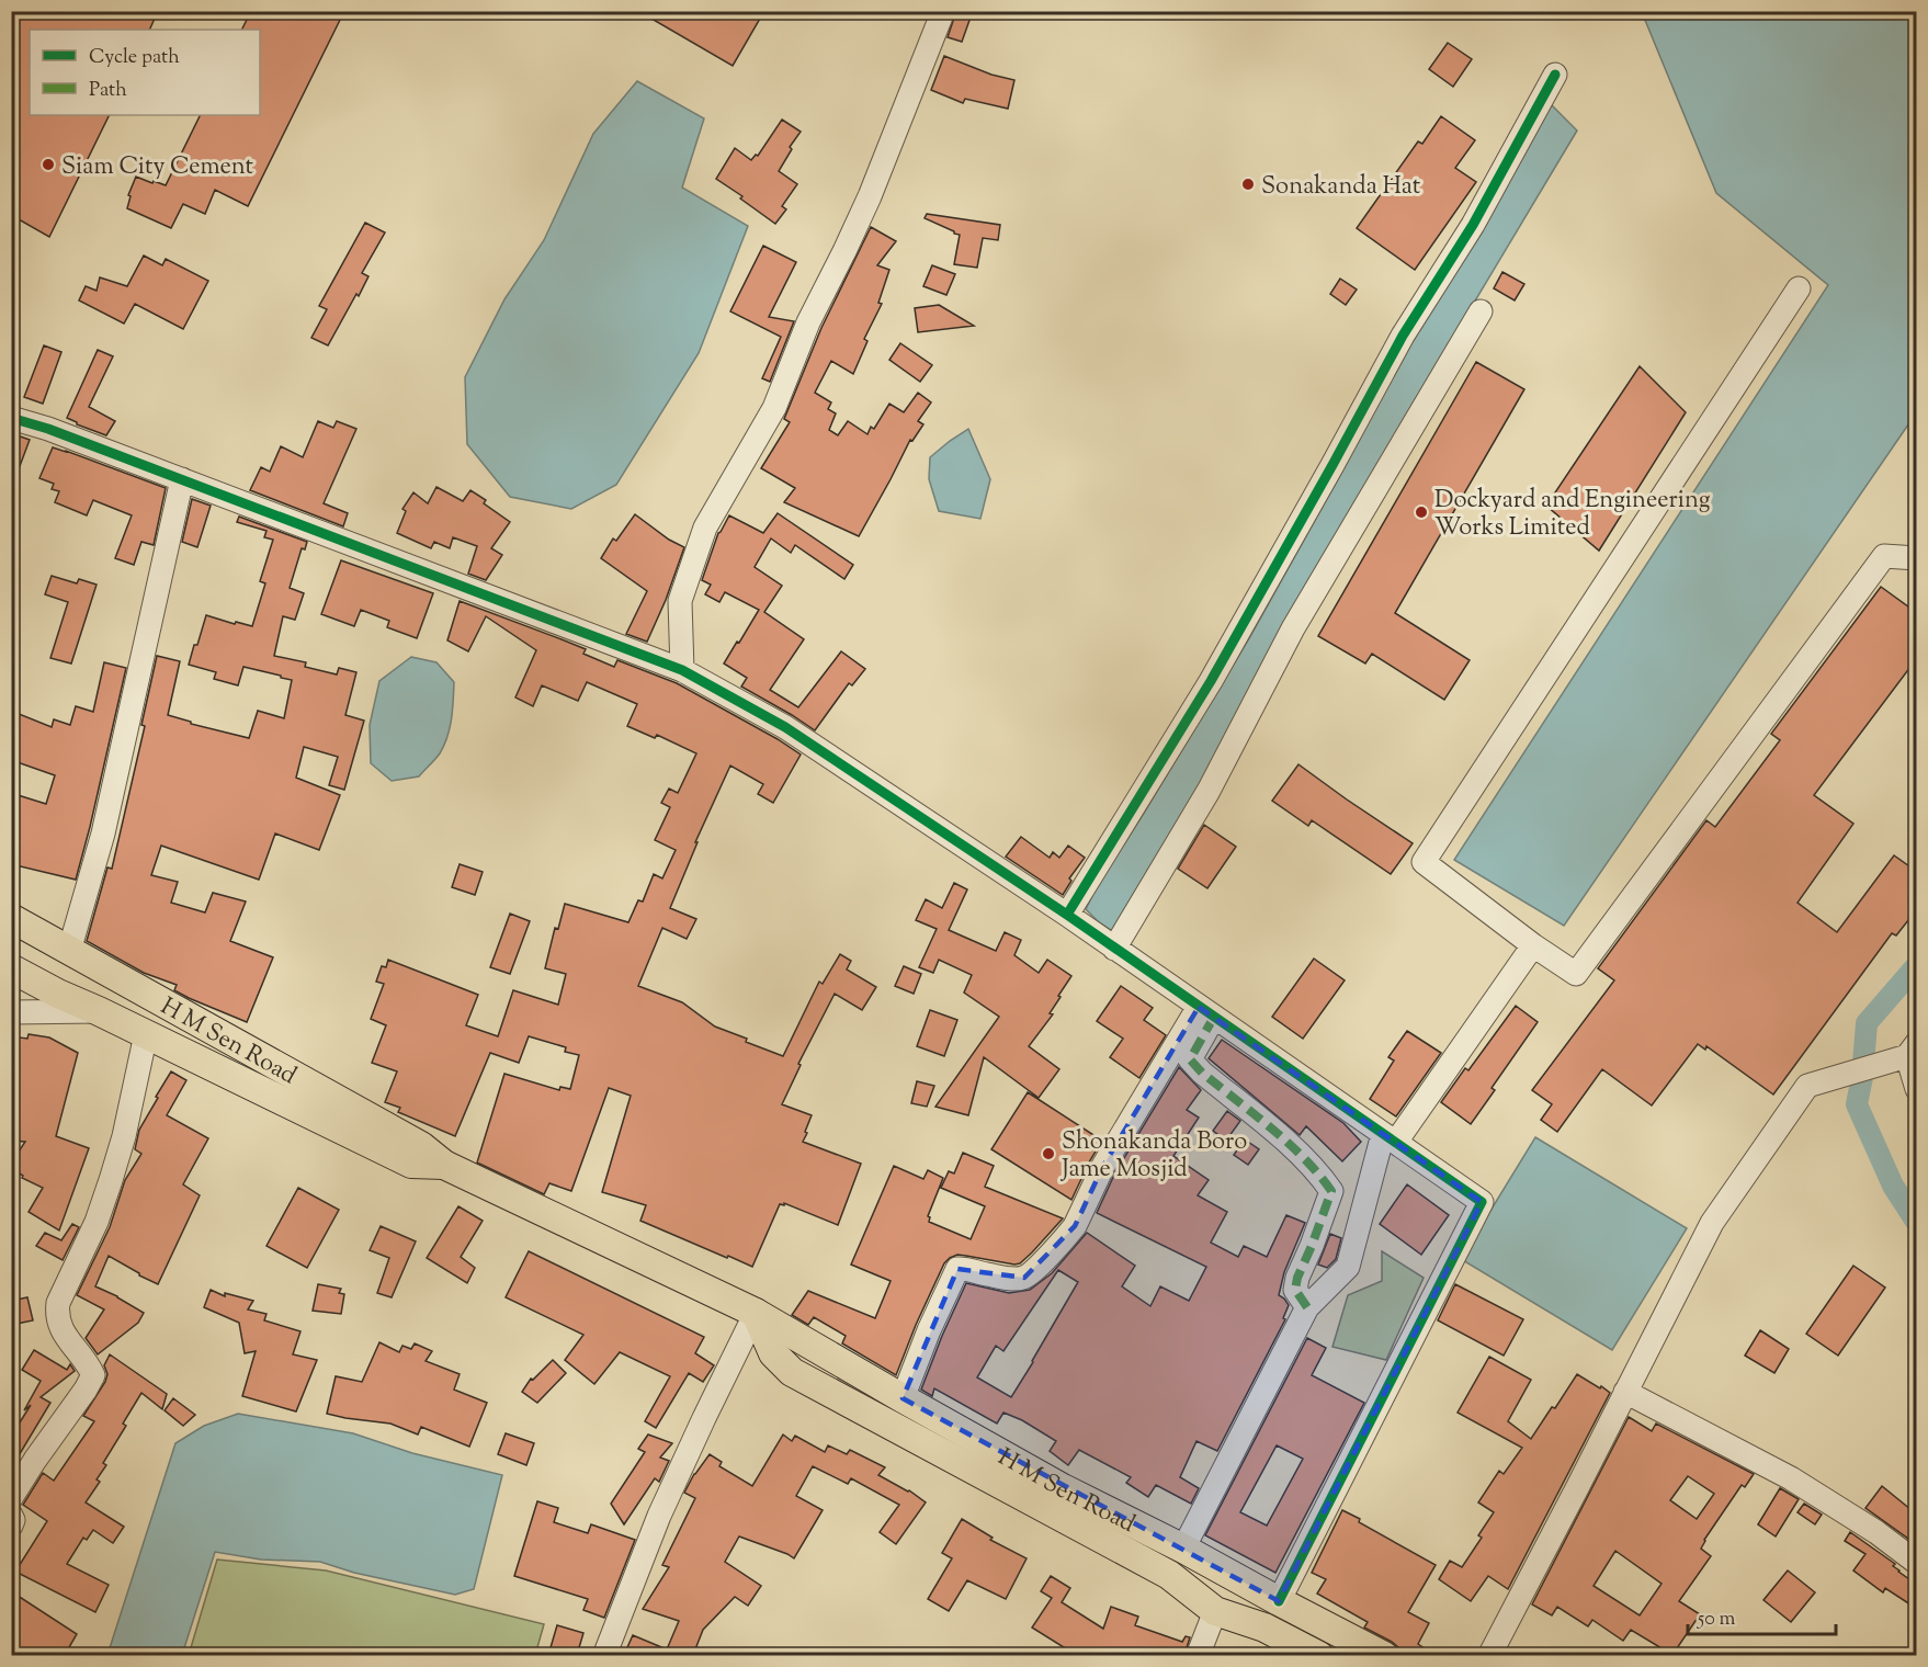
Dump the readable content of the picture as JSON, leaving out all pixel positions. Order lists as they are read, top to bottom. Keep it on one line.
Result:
{"streets":{"main road":["H M Sen Road"]},"places":["Siam City Cement","Sonakanda Hat","Dockyard and Engineering Works Limited","Shonakanda Boro Jame Mosjid"],"legend":["Cycle path","Path"],"scale_bar":"50 m"}
